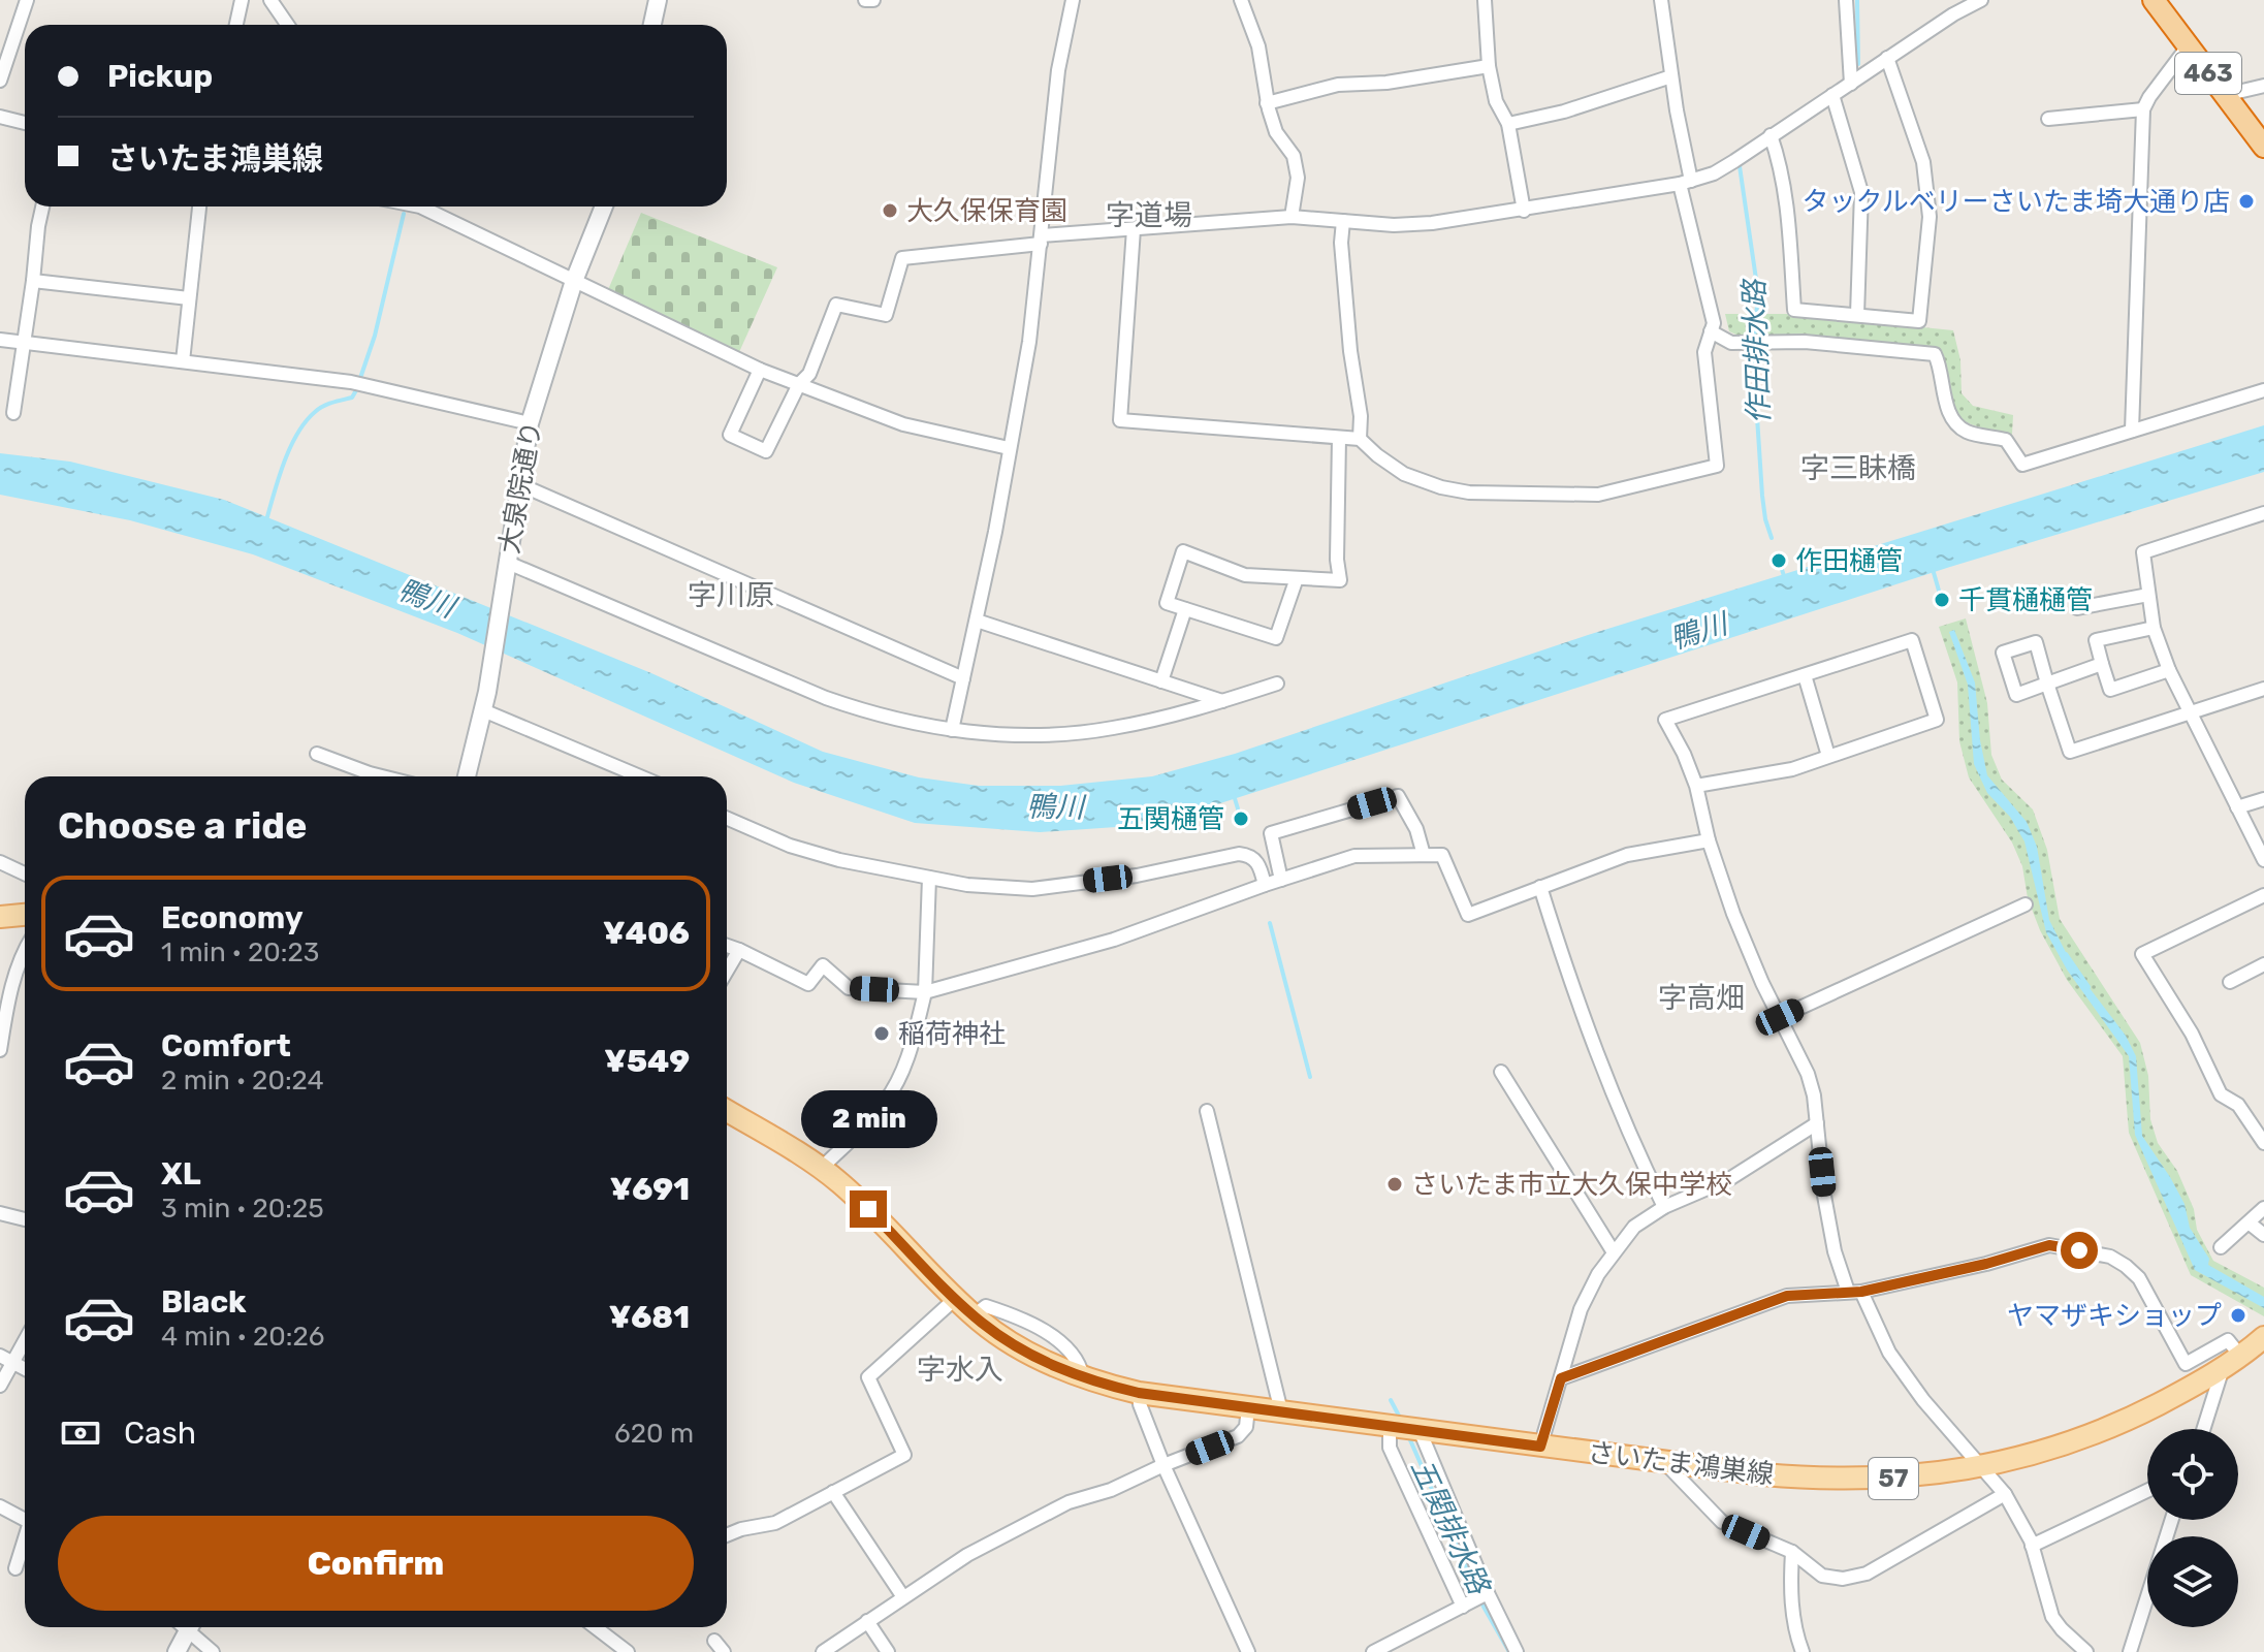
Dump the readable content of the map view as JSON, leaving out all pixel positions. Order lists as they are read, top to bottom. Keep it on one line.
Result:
{"streets":{"highway":["463"],"main road":["さいたま鴻巣線","57"],"street":["大泉院通り"]},"districts":["字道場","字三眛橋","字川原","字高畑","字水入"],"water":["作田排水路","鴨川","五関排水路"],"places":["タックルベリーさいたま埼大通り店","大久保保育園","作田樋管","千貫樋樋管","五関樋管","稲荷神社","さいたま市立大久保中学校","ヤマザキショップ"],"page":{"banner":["Pickup","さいたま鴻巣線"],"heading":"Choose a ride","list":[{"name":"Economy","note":"1 min · 20:23","value":"¥406"},{"name":"Comfort","note":"2 min · 20:24","value":"¥549"},{"name":"XL","note":"3 min · 20:25","value":"¥691"},{"name":"Black","note":"4 min · 20:26","value":"¥681"}],"bubble":"2 min","pay":["Cash","620 m"],"buttons":"Confirm"}}
